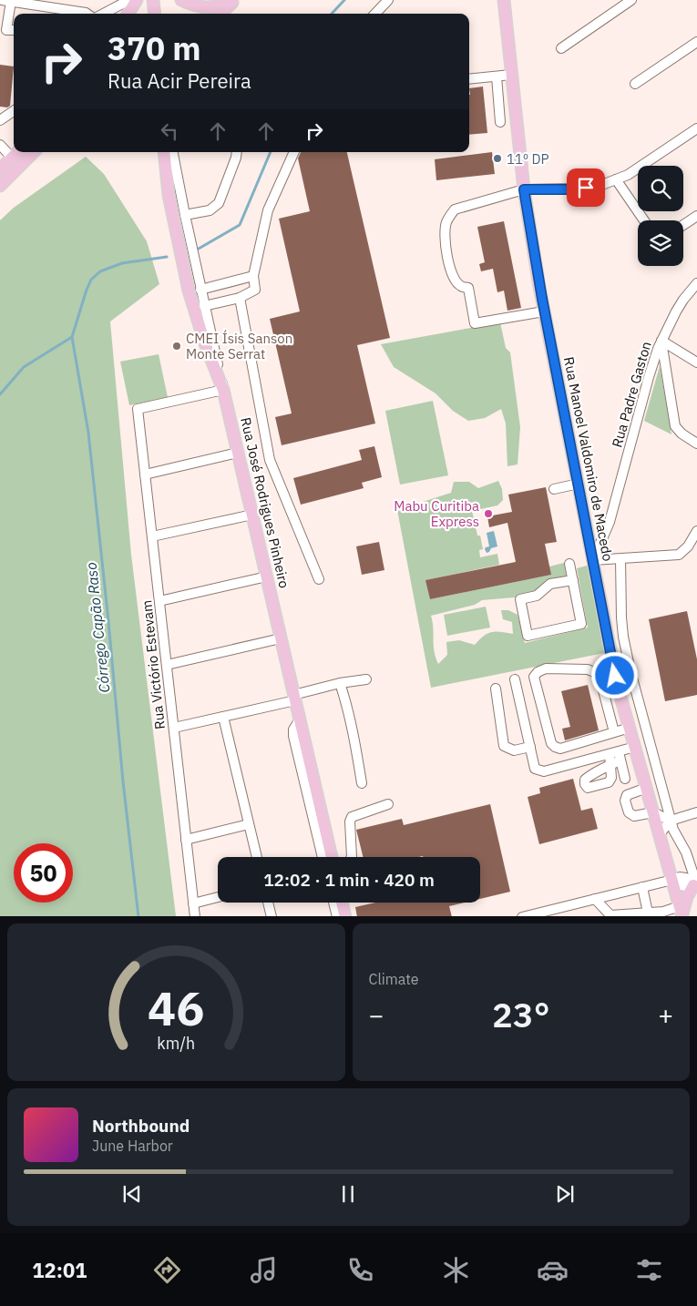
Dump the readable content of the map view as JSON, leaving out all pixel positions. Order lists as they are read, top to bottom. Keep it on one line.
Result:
{"streets":{"main road":["Rua Manoel Valdomiro de Macedo","Rua José Rodrigues Pinheiro"],"street":["Rua Padre Gaston","Rua Victório Estevam"]},"crossings":[["Rua Padre Gaston","Rua Manoel Valdomiro de Macedo"],["Rua José Rodrigues Pinheiro","Rua Victório Estevam"]],"water":["Córrego Capão Raso"],"places":["11º DP","CMEI Ísis Sanson Monte Serrat","Mabu Curitiba Express"],"page":{"turn":["370 m","Rua Acir Pereira"],"limit":"50","trip":"12:02 · 1 min · 420 m","tile":"Climate","heat":["−","23°","+"],"song":["Northbound","June Harbor"],"tabs":"12:01","gauge":["46","km/h"]}}
